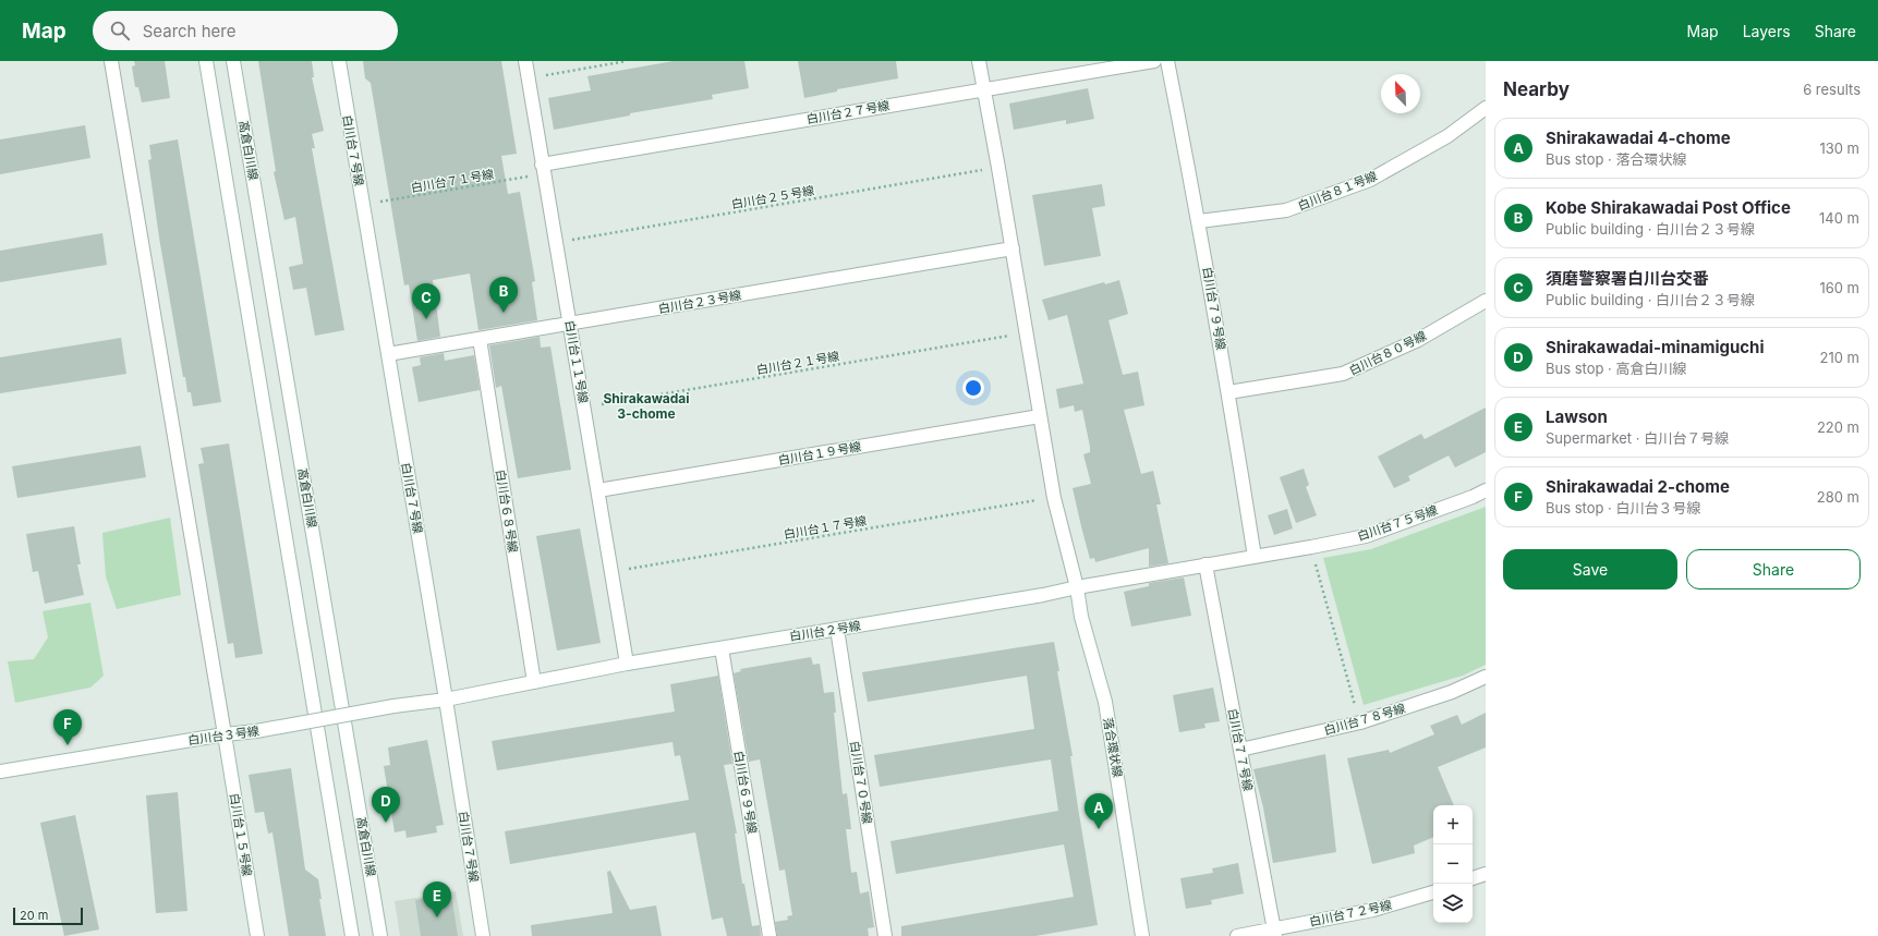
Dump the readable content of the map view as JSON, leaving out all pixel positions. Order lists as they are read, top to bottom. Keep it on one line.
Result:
{"streets":{"street":["白川台２７号線","高倉白川線","白川台７号線","白川台８１号線","白川台２３号線","白川台７９号線","白川台８０号線","白川台１１号線","白川台１９号線","白川台６８号線","白川台７５号線","白川台２号線","白川台７８号線","白川台３号線","落合環状線","白川台７７号線","白川台７０号線","白川台６９号線","白川台１５号線","白川台７２号線"],"path":["白川台７１号線","白川台２５号線","白川台２１号線","白川台１７号線"]},"crossings":[["白川台２７号線","白川台７１号線"],["白川台２７号線","白川台１１号線"],["白川台２７号線","落合環状線"],["白川台７号線","白川台７１号線"],["白川台７号線","白川台２３号線"],["白川台７号線","白川台２号線"],["白川台７号線","白川台３号線"],["白川台７１号線","白川台１１号線"],["白川台８１号線","白川台７９号線"],["白川台２５号線","白川台１１号線"],["白川台２３号線","白川台１１号線"],["白川台２３号線","白川台６８号線"],["白川台２３号線","落合環状線"],["白川台７９号線","白川台８０号線"],["白川台７９号線","白川台７５号線"],["白川台１１号線","白川台２１号線"],["白川台１１号線","白川台１９号線"],["白川台１１号線","白川台１７号線"],["白川台１１号線","白川台２号線"],["白川台１９号線","落合環状線"],["白川台６８号線","白川台２号線"],["白川台７５号線","白川台２号線"],["白川台７５号線","白川台７７号線"],["白川台２号線","白川台３号線"],["白川台２号線","落合環状線"],["白川台２号線","白川台７７号線"],["白川台２号線","白川台７０号線"],["白川台２号線","白川台６９号線"],["白川台７８号線","白川台７７号線"],["白川台３号線","白川台１５号線"],["白川台７７号線","白川台７２号線"]],"districts":["Shirakawadai 3-chome"],"scale_bar":"20 m","north":"top left","page":{"header":"Map","search":"Search here","nav":["Map","Layers","Share"],"heading":["Nearby","6 results"],"list":[{"mark":"A","name":"Shirakawadai 4-chome","note":"Bus stop · 落合環状線","value":"130 m"},{"mark":"B","name":"Kobe Shirakawadai Post Office","note":"Public building · 白川台２３号線","value":"140 m"},{"mark":"C","name":"須磨警察署白川台交番","note":"Public building · 白川台２３号線","value":"160 m"},{"mark":"D","name":"Shirakawadai-minamiguchi","note":"Bus stop · 高倉白川線","value":"210 m"},{"mark":"E","name":"Lawson","note":"Supermarket · 白川台７号線","value":"220 m"},{"mark":"F","name":"Shirakawadai 2-chome","note":"Bus stop · 白川台３号線","value":"280 m"}],"pins":["B","C","F","D","A","E"],"buttons":["Save","Share"],"map_buttons":["+","−"],"scale":"20 m"}}
